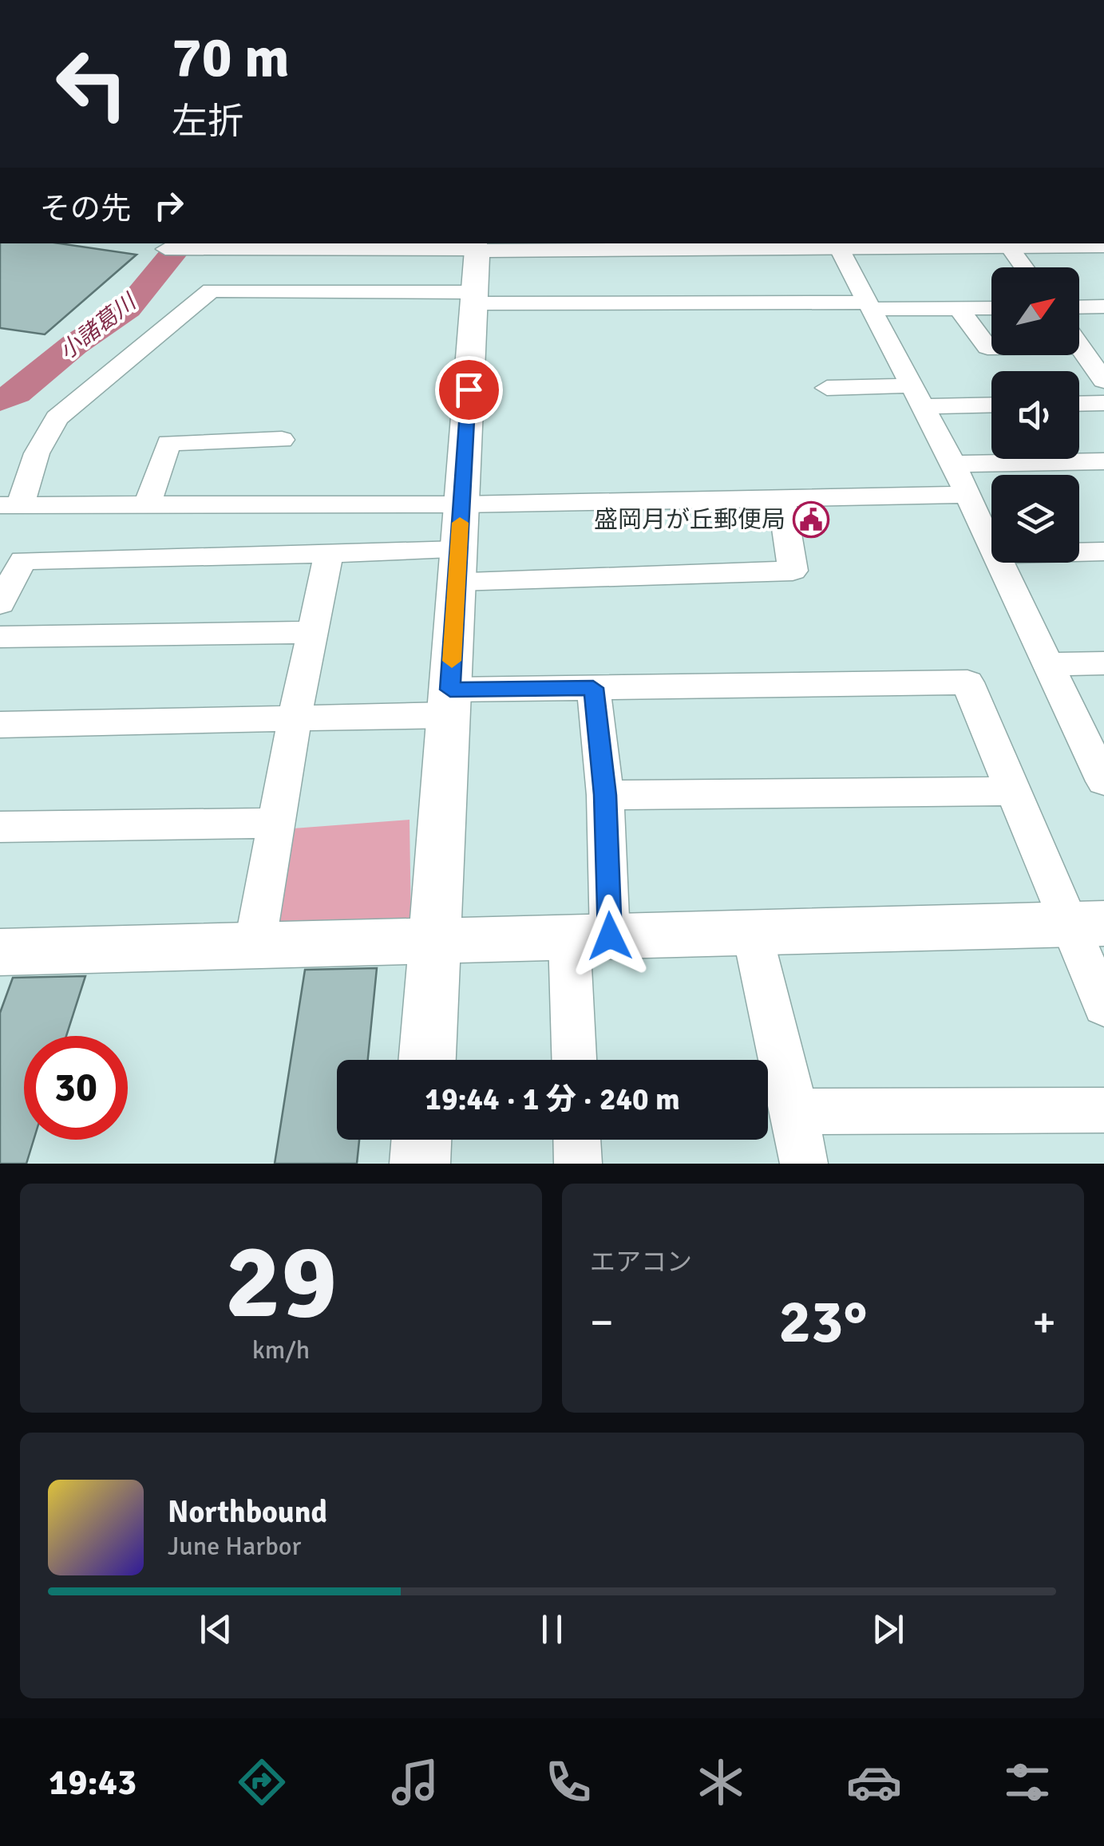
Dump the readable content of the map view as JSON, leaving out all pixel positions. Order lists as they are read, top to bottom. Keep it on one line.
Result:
{"water":["小諸葛川"],"places":{"public building":["盛岡月が丘郵便局"]},"north":"top right","page":{"turn":["70 m","左折"],"then":"その先","limit":"30","trip":"19:44 · 1 分 · 240 m","tile":[["29","km/h"],"エアコン"],"heat":["−","23°","+"],"song":["Northbound","June Harbor"],"tabs":"19:43"}}
